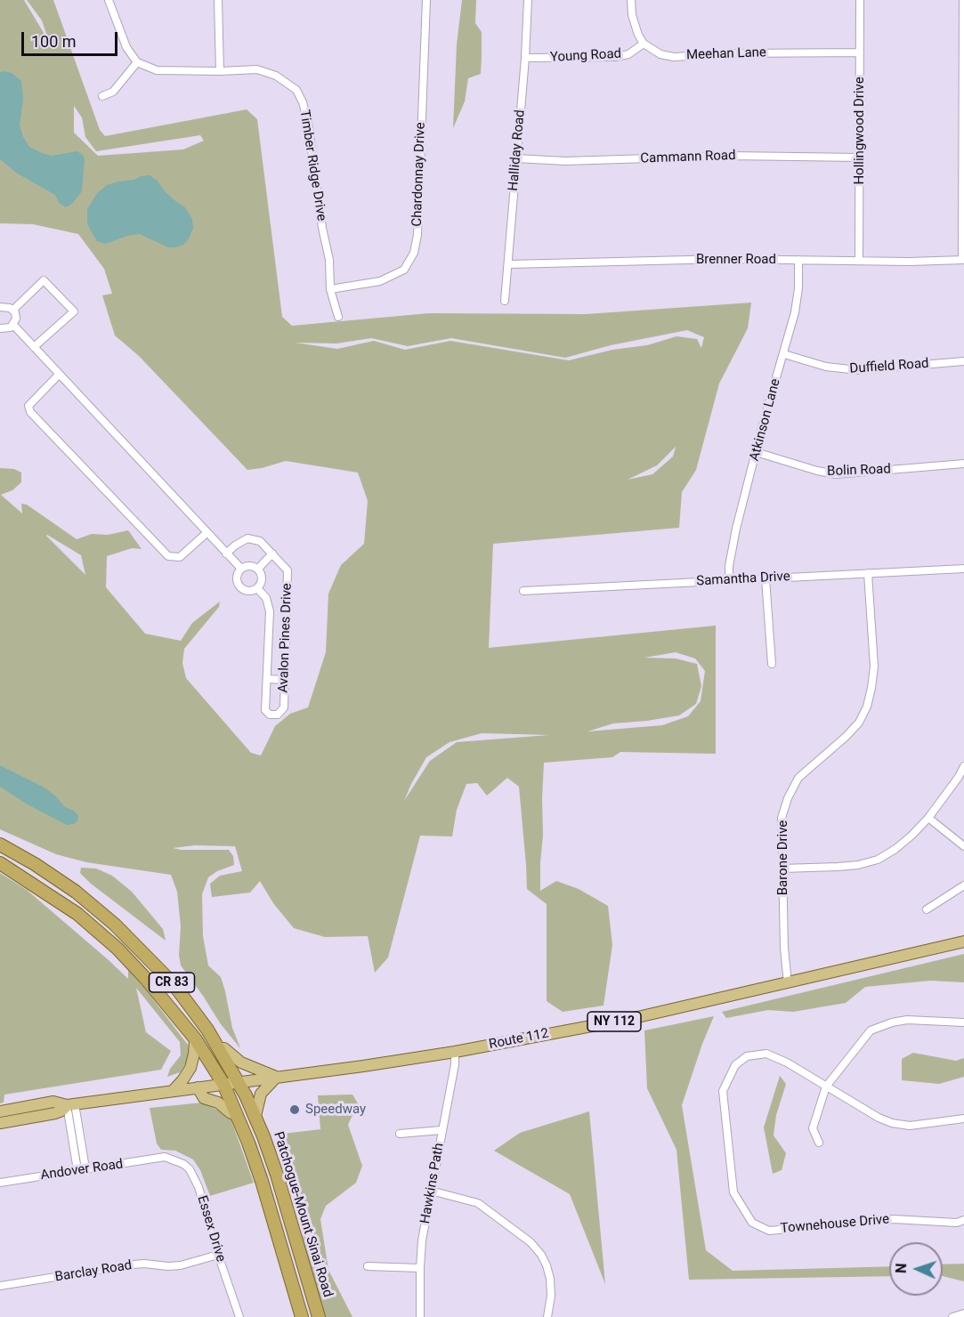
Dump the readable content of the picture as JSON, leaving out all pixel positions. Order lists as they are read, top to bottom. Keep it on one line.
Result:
{"streets":{"highway":["CR 83","Patchogue-Mount Sinai Road"],"main road":["NY 112","Route 112"],"street":["Meehan Lane","Young Road","Hollingwood Drive","Halliday Road","Cammann Road","Timber Ridge Drive","Chardonnay Drive","Brenner Road","Duffield Road","Atkinson Lane","Bolin Road","Samantha Drive","Avalon Pines Drive","Barone Drive","Andover Road","Hawkins Path","Townehouse Drive","Essex Drive","Barclay Road"]},"crossings":[["Meehan Lane","Young Road"],["Meehan Lane","Hollingwood Drive"],["Young Road","Halliday Road"],["Hollingwood Drive","Cammann Road"],["Hollingwood Drive","Brenner Road"],["Halliday Road","Cammann Road"],["Halliday Road","Brenner Road"],["Timber Ridge Drive","Chardonnay Drive"],["Brenner Road","Atkinson Lane"],["Duffield Road","Atkinson Lane"],["Atkinson Lane","Bolin Road"],["Atkinson Lane","Samantha Drive"],["Samantha Drive","Barone Drive"],["Barone Drive","Route 112"],["CR 83","Route 112"],["Route 112","Hawkins Path"],["Route 112","Patchogue-Mount Sinai Road"],["Andover Road","Essex Drive"],["Essex Drive","Barclay Road"]],"places":["Speedway"],"scale_bar":"100 m","north":"left"}
